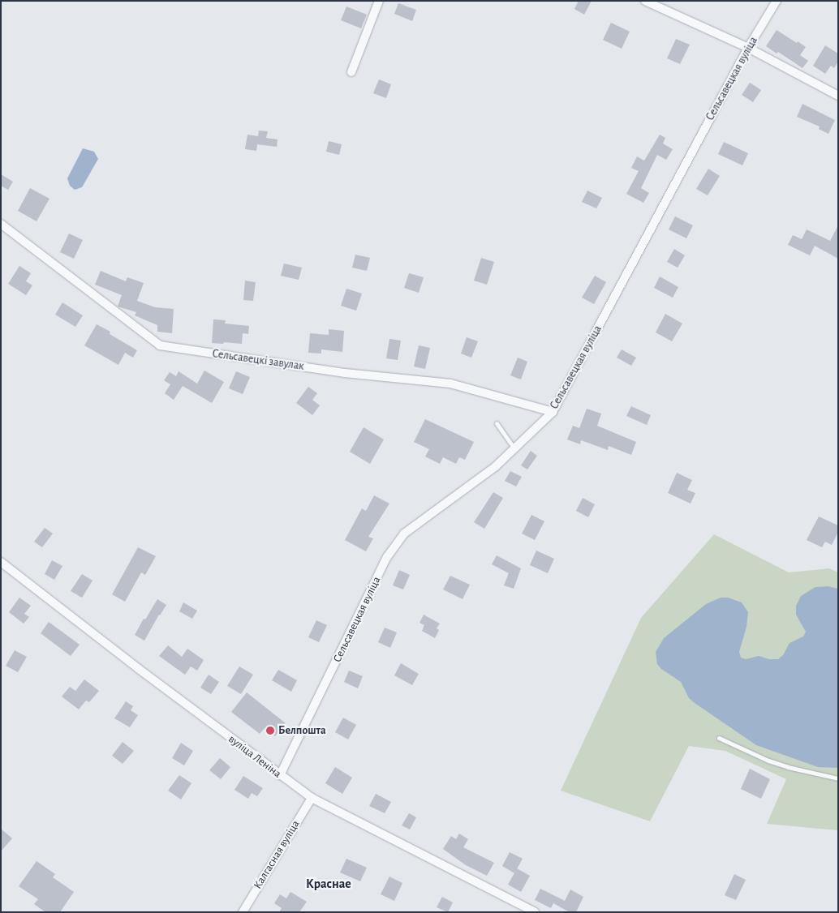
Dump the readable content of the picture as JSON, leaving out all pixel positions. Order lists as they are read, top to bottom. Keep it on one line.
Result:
{"streets":{"street":["Сельсавецкая вуліца","Сельсавецкі завулак","вуліца Леніна","Калгасная вуліца"]},"crossings":[["Сельсавецкая вуліца","Сельсавецкі завулак"],["Сельсавецкая вуліца","вуліца Леніна"],["вуліца Леніна","Калгасная вуліца"]],"districts":["Краснае"],"places":["Белпошта"]}
